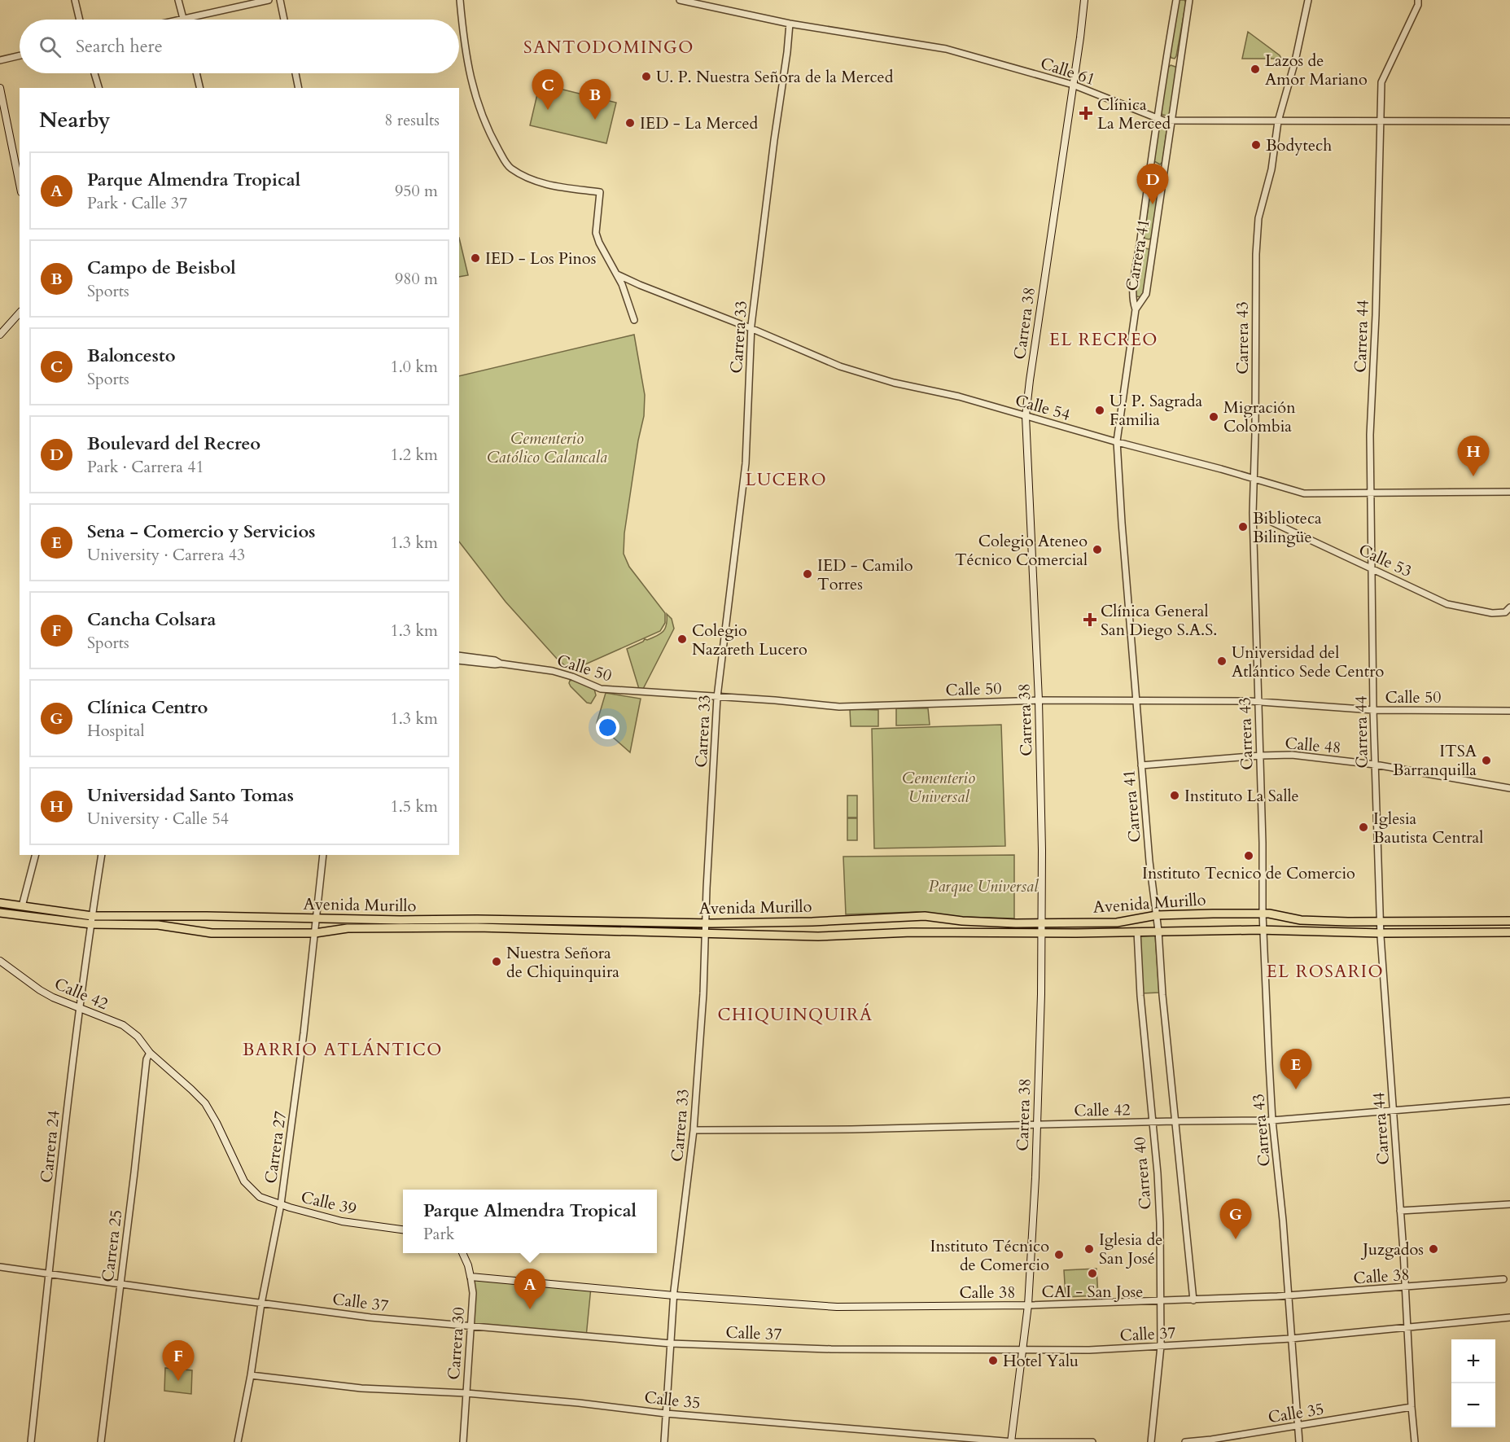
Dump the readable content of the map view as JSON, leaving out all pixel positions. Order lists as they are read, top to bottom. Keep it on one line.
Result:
{"streets":{"main road":["Carrera 38","Avenida Murillo","Calle 42","Calle 39","Calle 38","Carrera 30"],"street":["Calle 61","Carrera 41","Carrera 44","Carrera 33","Carrera 43","Calle 54","Calle 53","Calle 50","Calle 48","Carrera 24","Carrera 27","Carrera 40","Carrera 25","Calle 37","Calle 35"]},"crossings":[["Calle 61","Carrera 41"],["Calle 61","Carrera 38"],["Calle 61","Carrera 44"],["Calle 61","Carrera 33"],["Calle 61","Carrera 43"],["Carrera 41","Calle 54"],["Carrera 41","Calle 50"],["Carrera 41","Calle 48"],["Carrera 41","Avenida Murillo"],["Carrera 41","Calle 42"],["Carrera 41","Calle 38"],["Carrera 38","Calle 54"],["Carrera 38","Calle 50"],["Carrera 38","Avenida Murillo"],["Carrera 38","Calle 42"],["Carrera 38","Calle 38"],["Carrera 38","Calle 37"],["Carrera 38","Calle 35"],["Carrera 44","Calle 54"],["Carrera 44","Calle 53"],["Carrera 44","Calle 50"],["Carrera 44","Calle 48"],["Carrera 44","Avenida Murillo"],["Carrera 44","Calle 42"],["Carrera 44","Calle 38"],["Carrera 44","Calle 37"],["Carrera 44","Calle 35"],["Carrera 33","Calle 54"],["Carrera 33","Calle 50"],["Carrera 33","Avenida Murillo"],["Carrera 33","Calle 42"],["Carrera 33","Calle 38"],["Carrera 33","Calle 37"],["Carrera 33","Calle 35"],["Carrera 43","Calle 54"],["Carrera 43","Calle 53"],["Carrera 43","Calle 50"],["Carrera 43","Calle 48"],["Carrera 43","Avenida Murillo"],["Carrera 43","Calle 42"],["Carrera 43","Calle 38"],["Carrera 43","Calle 37"],["Carrera 43","Calle 35"],["Avenida Murillo","Carrera 24"],["Avenida Murillo","Carrera 27"],["Avenida Murillo","Carrera 40"],["Calle 42","Carrera 24"],["Calle 42","Carrera 40"],["Calle 42","Calle 39"],["Calle 42","Carrera 25"],["Carrera 24","Calle 37"],["Carrera 27","Calle 39"],["Carrera 27","Calle 37"],["Carrera 27","Calle 35"],["Carrera 40","Calle 38"],["Carrera 40","Calle 37"],["Carrera 25","Calle 37"],["Calle 38","Carrera 30"],["Calle 37","Carrera 30"],["Carrera 30","Calle 35"]],"districts":["SANTODOMINGO","EL RECREO","LUCERO","EL ROSARIO","CHIQUINQUIRÁ","BARRIO ATLÁNTICO"],"parks":["Cementerio Católico Calancala","Cementerio Universal","Parque Universal"],"places":{"other":["Lazos de Amor Mariano","U. P. Nuestra Señora de la Merced","IED - La Merced","Bodytech","IED - Los Pinos","U. P. Sagrada Familia","Migración Colombia","Biblioteca Bilingüe","Colegio Ateneo Técnico Comercial","IED - Camilo Torres","Colegio Nazareth Lucero","Universidad del Atlántico Sede Centro","ITSA Barranquilla","Instituto La Salle","Iglesia Bautista Central","Instituto Tecnico de Comercio","Nuestra Señora de Chiquinquira","Iglesia de San José","Juzgados","Instituto Técnico de Comercio","CAI - San Jose","Hotel Yalu"],"health":["Clínica La Merced","Clínica General San Diego S.A.S."]},"page":{"search":"Search here","pins":["C","B","D","H","E","G","A","F"],"heading":["Nearby","8 results"],"list":[{"mark":"A","name":"Parque Almendra Tropical","note":"Park · Calle 37","value":"950 m"},{"mark":"B","name":"Campo de Beisbol","note":"Sports","value":"980 m"},{"mark":"C","name":"Baloncesto","note":"Sports","value":"1.0 km"},{"mark":"D","name":"Boulevard del Recreo","note":"Park · Carrera 41","value":"1.2 km"},{"mark":"E","name":"Sena - Comercio y Servicios","note":"University · Carrera 43","value":"1.3 km"},{"mark":"F","name":"Cancha Colsara","note":"Sports","value":"1.3 km"},{"mark":"G","name":"Clínica Centro","note":"Hospital","value":"1.3 km"},{"mark":"H","name":"Universidad Santo Tomas","note":"University · Calle 54","value":"1.5 km"}],"popup":["Parque Almendra Tropical","Park"],"map_buttons":["+","−"]}}
